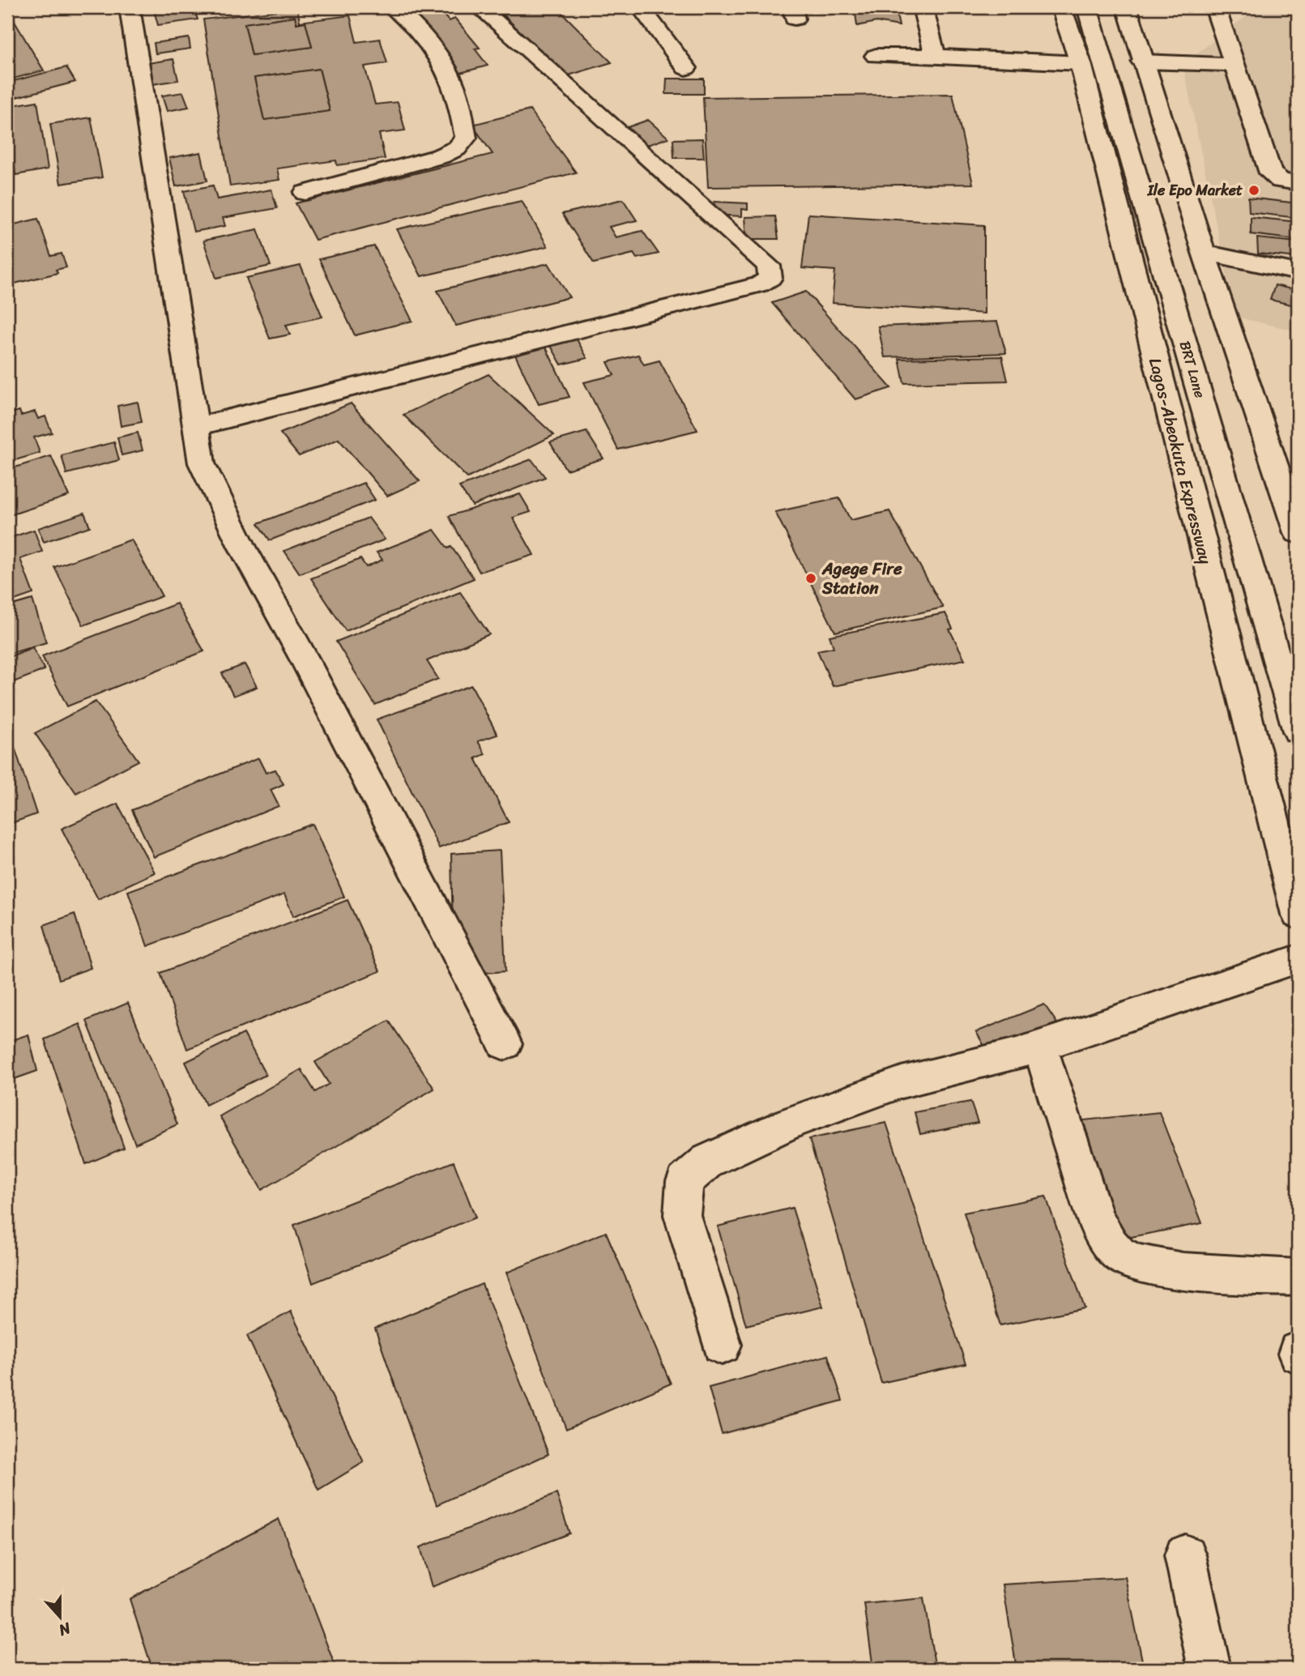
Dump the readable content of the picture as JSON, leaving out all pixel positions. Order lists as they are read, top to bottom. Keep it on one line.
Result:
{"streets":{"main road":["BRT Lane","Lagos-Abeokuta Expressway"]},"places":["Ile Epo Market","Agege Fire Station"],"north":"bottom"}
